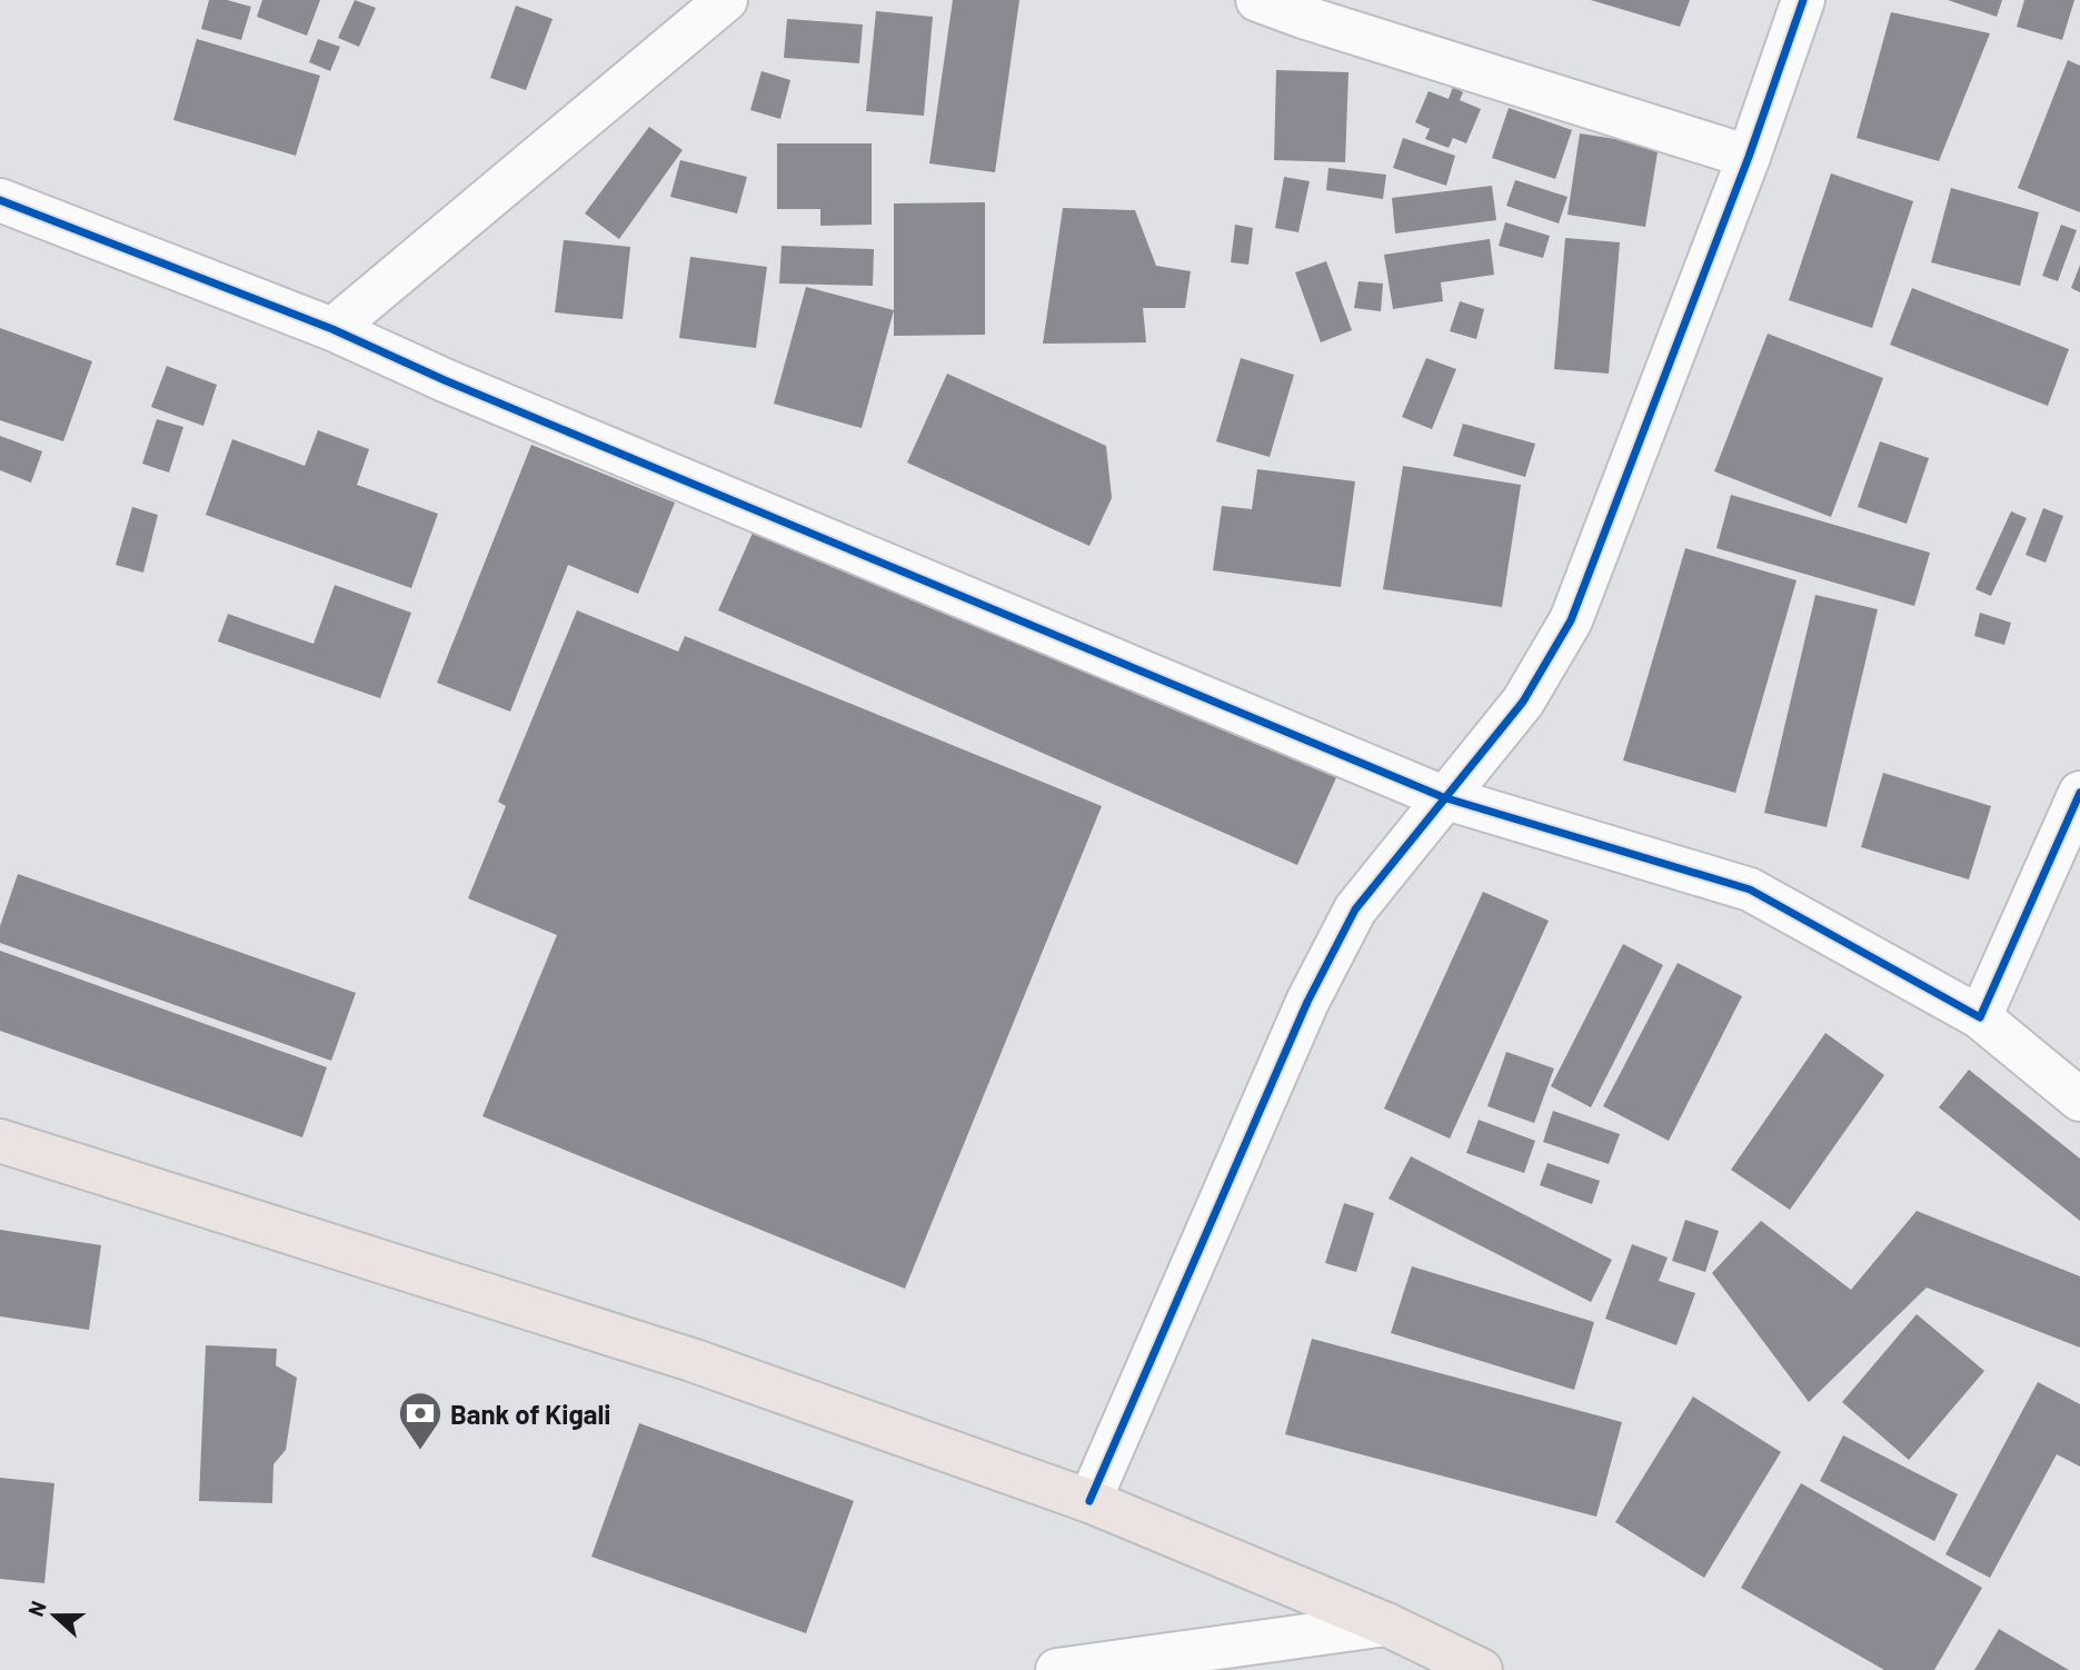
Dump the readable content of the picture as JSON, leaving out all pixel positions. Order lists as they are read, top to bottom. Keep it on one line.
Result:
{"places":{"bank":["Bank of Kigali"]},"north":"left"}
